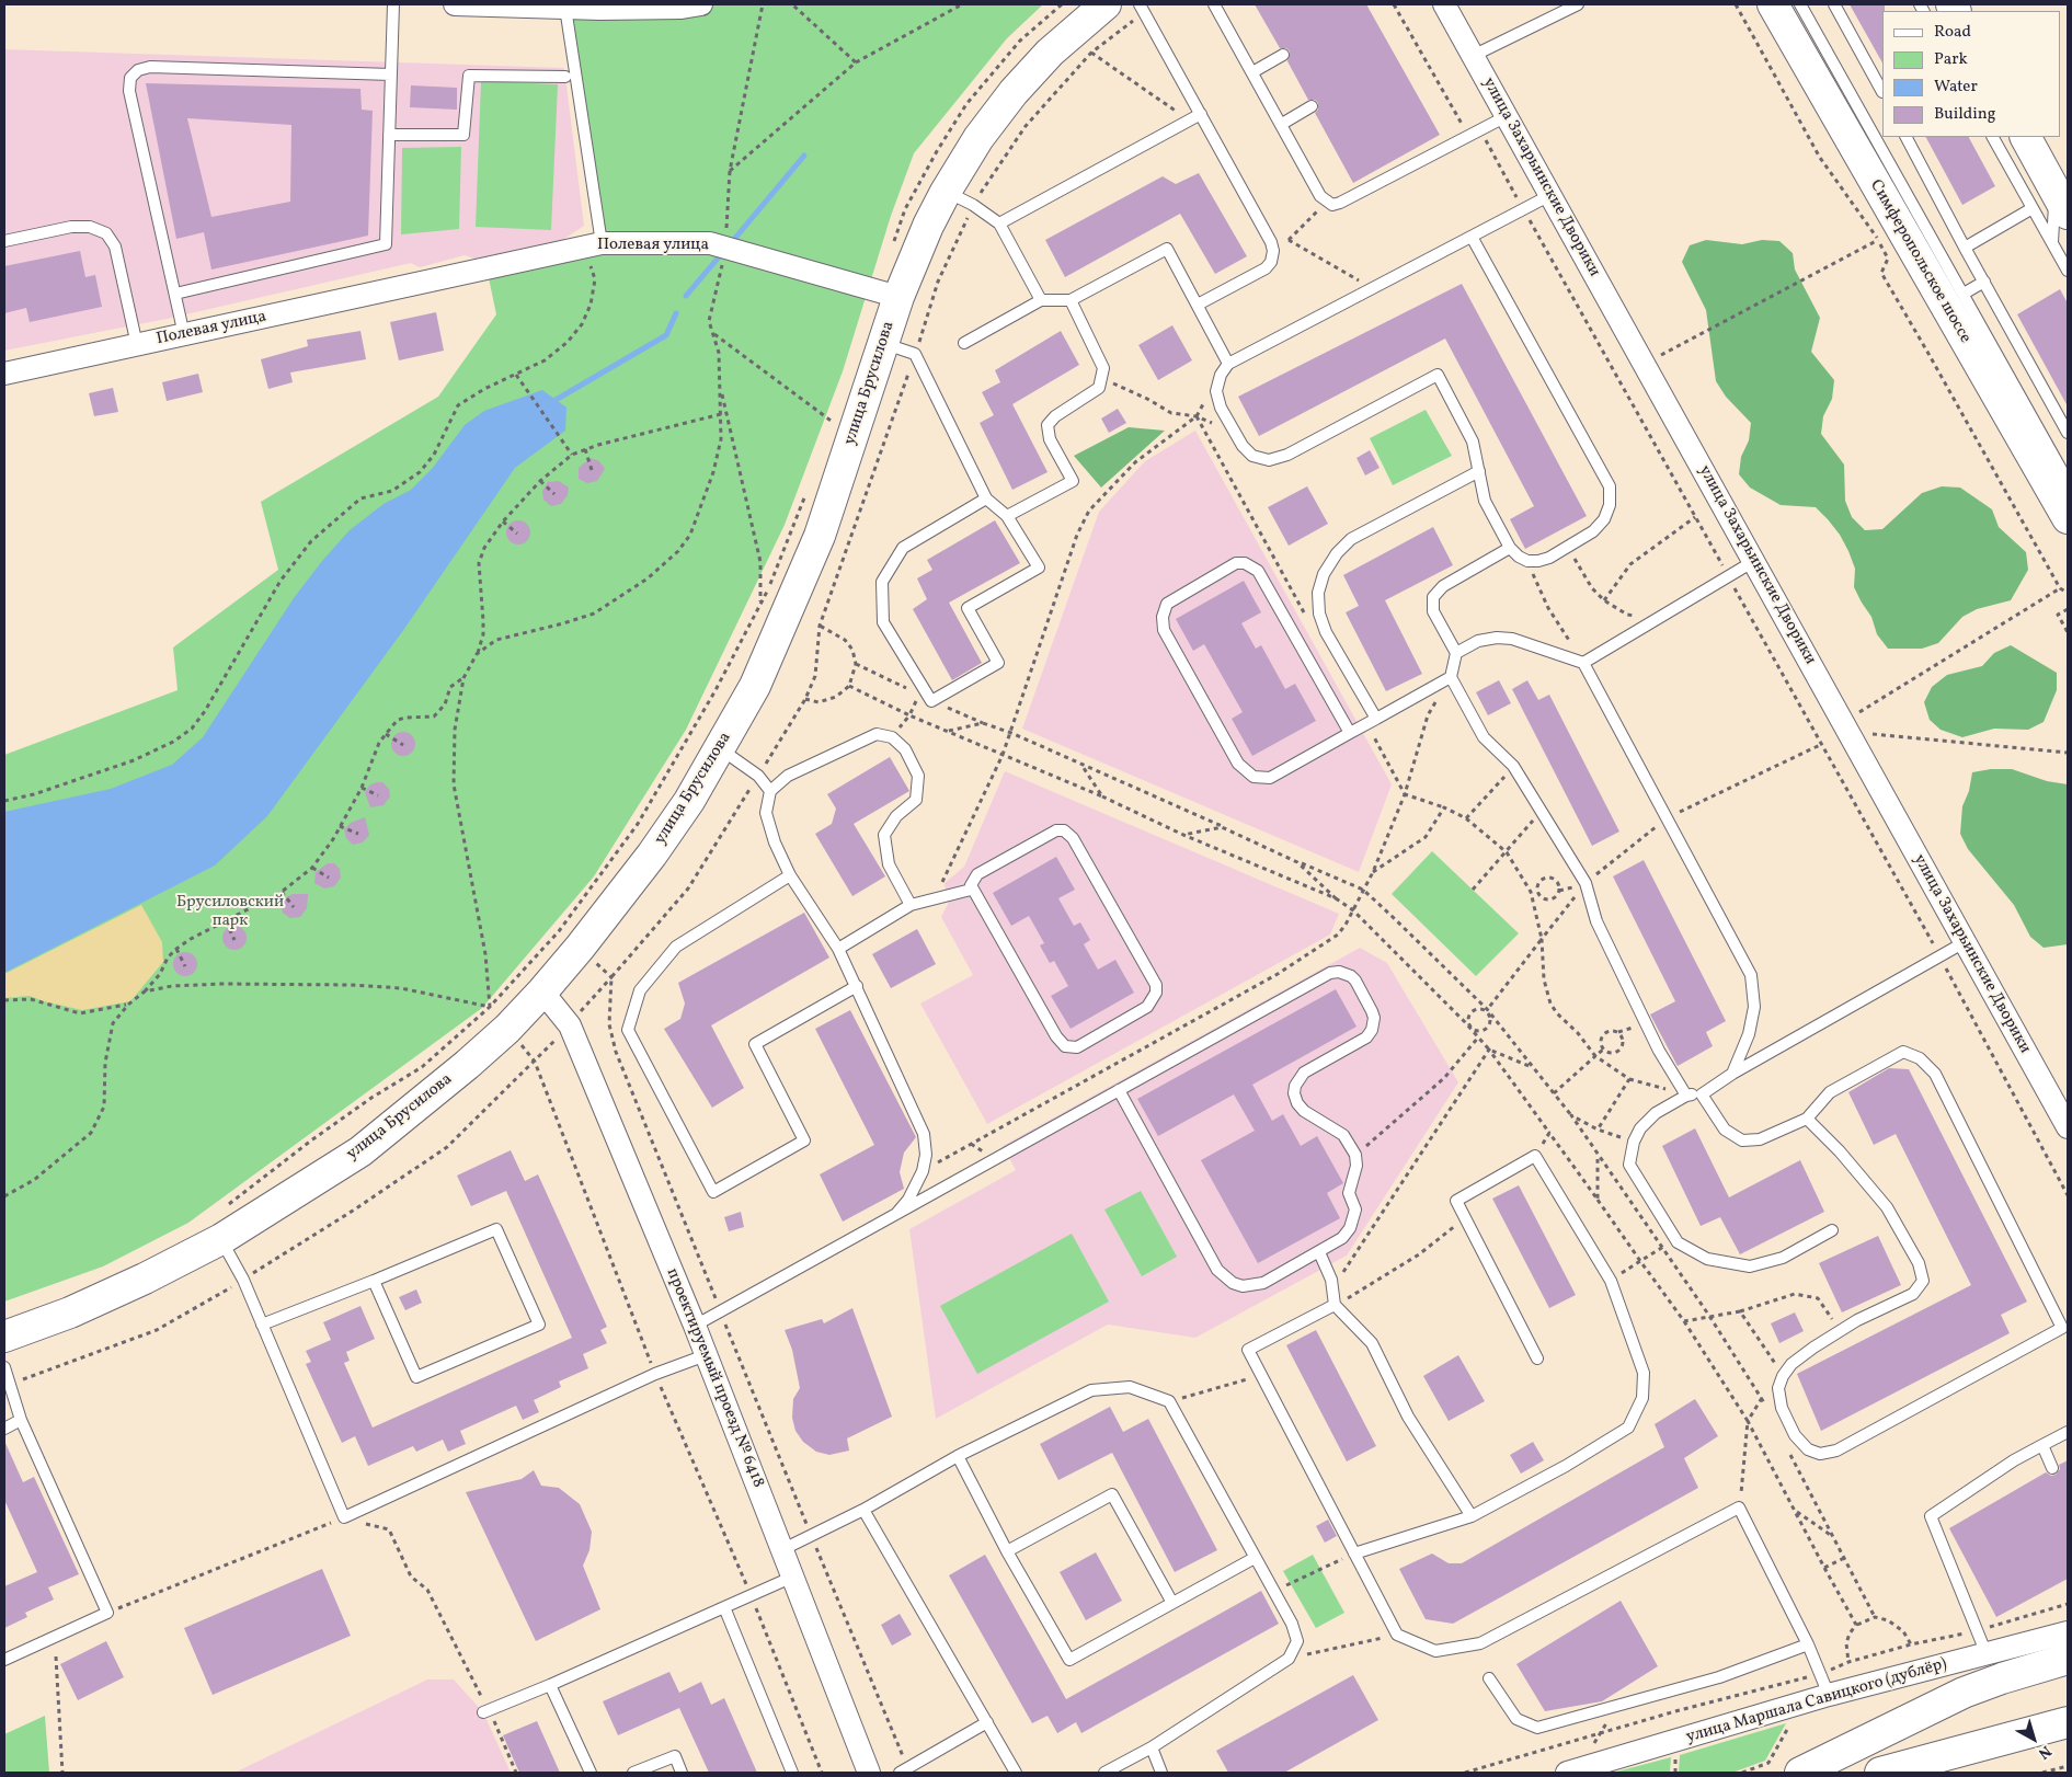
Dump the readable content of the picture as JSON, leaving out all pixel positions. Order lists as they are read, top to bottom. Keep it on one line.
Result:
{"streets":{"street":["улица Захарьинские Дворики","Полевая улица","Симферопольское шоссе","улица Брусилова","проектируемый проезд № 6418","улица Маршала Савицкого (дублёр)"]},"crossings":[["Полевая улица","улица Брусилова"],["улица Брусилова","проектируемый проезд № 6418"]],"parks":["Брусиловский парк"],"legend":["Road","Park","Water","Building"],"north":"bottom right"}
